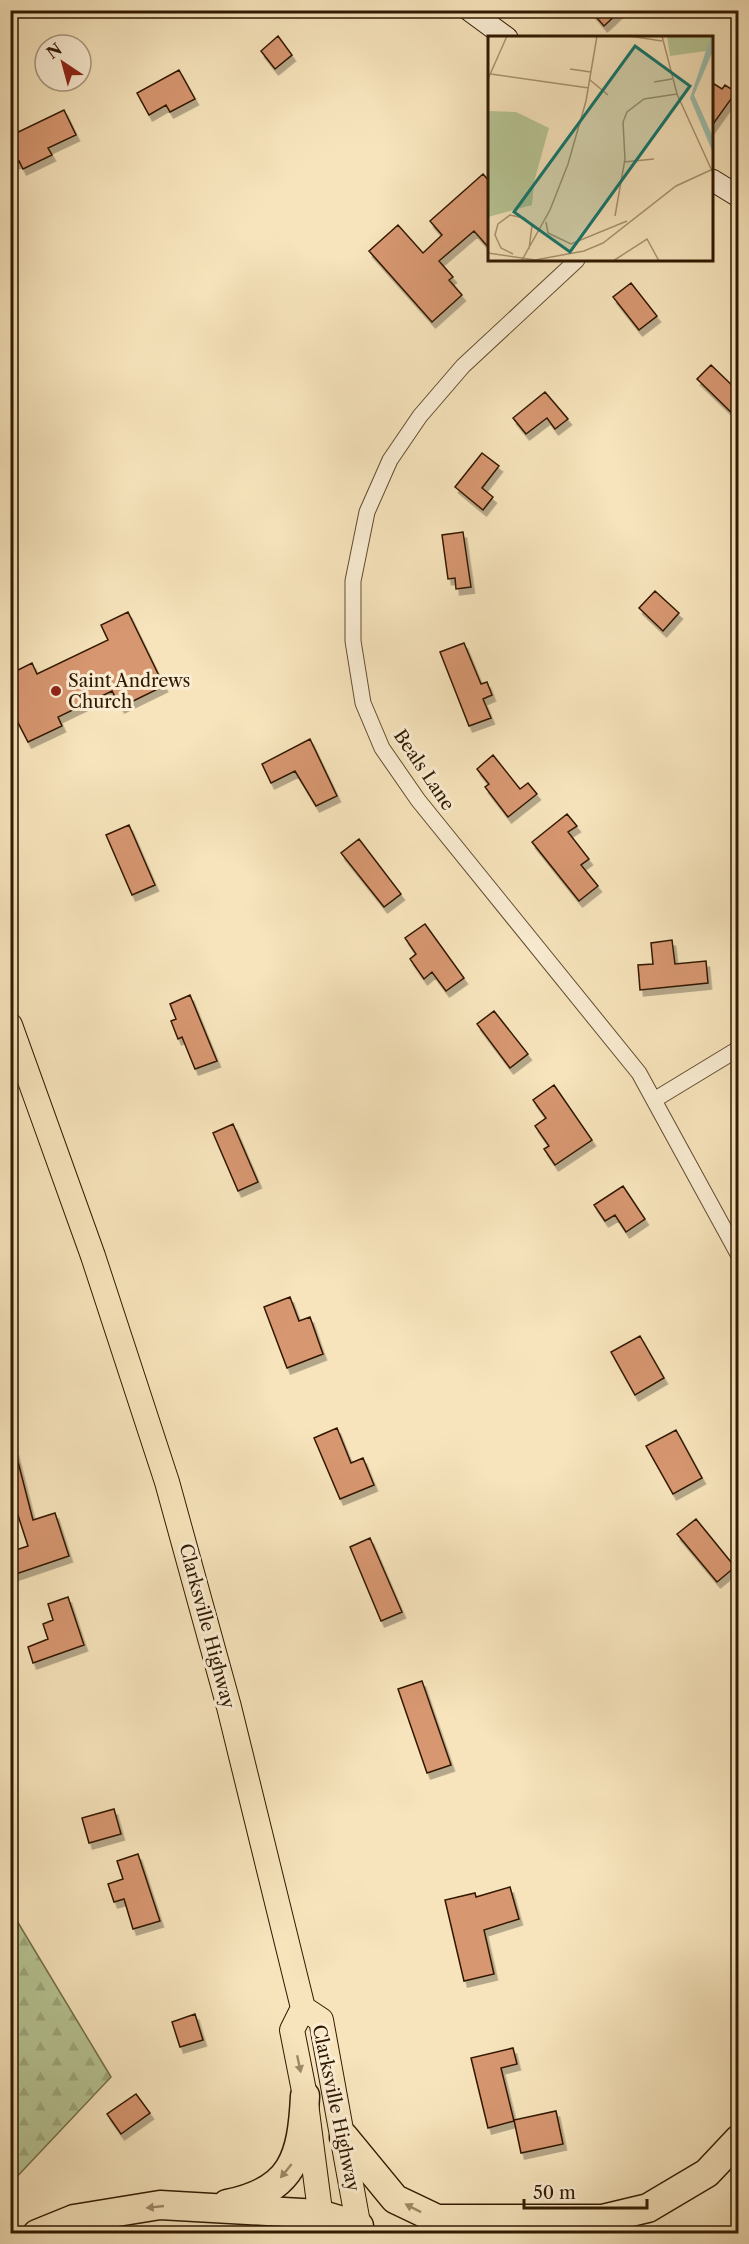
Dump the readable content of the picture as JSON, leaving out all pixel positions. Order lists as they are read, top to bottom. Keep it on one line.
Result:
{"streets":{"main road":["Clarksville Highway"],"street":["Beals Lane"]},"places":["Saint Andrews Church"],"scale_bar":"50 m","north":"top left"}
